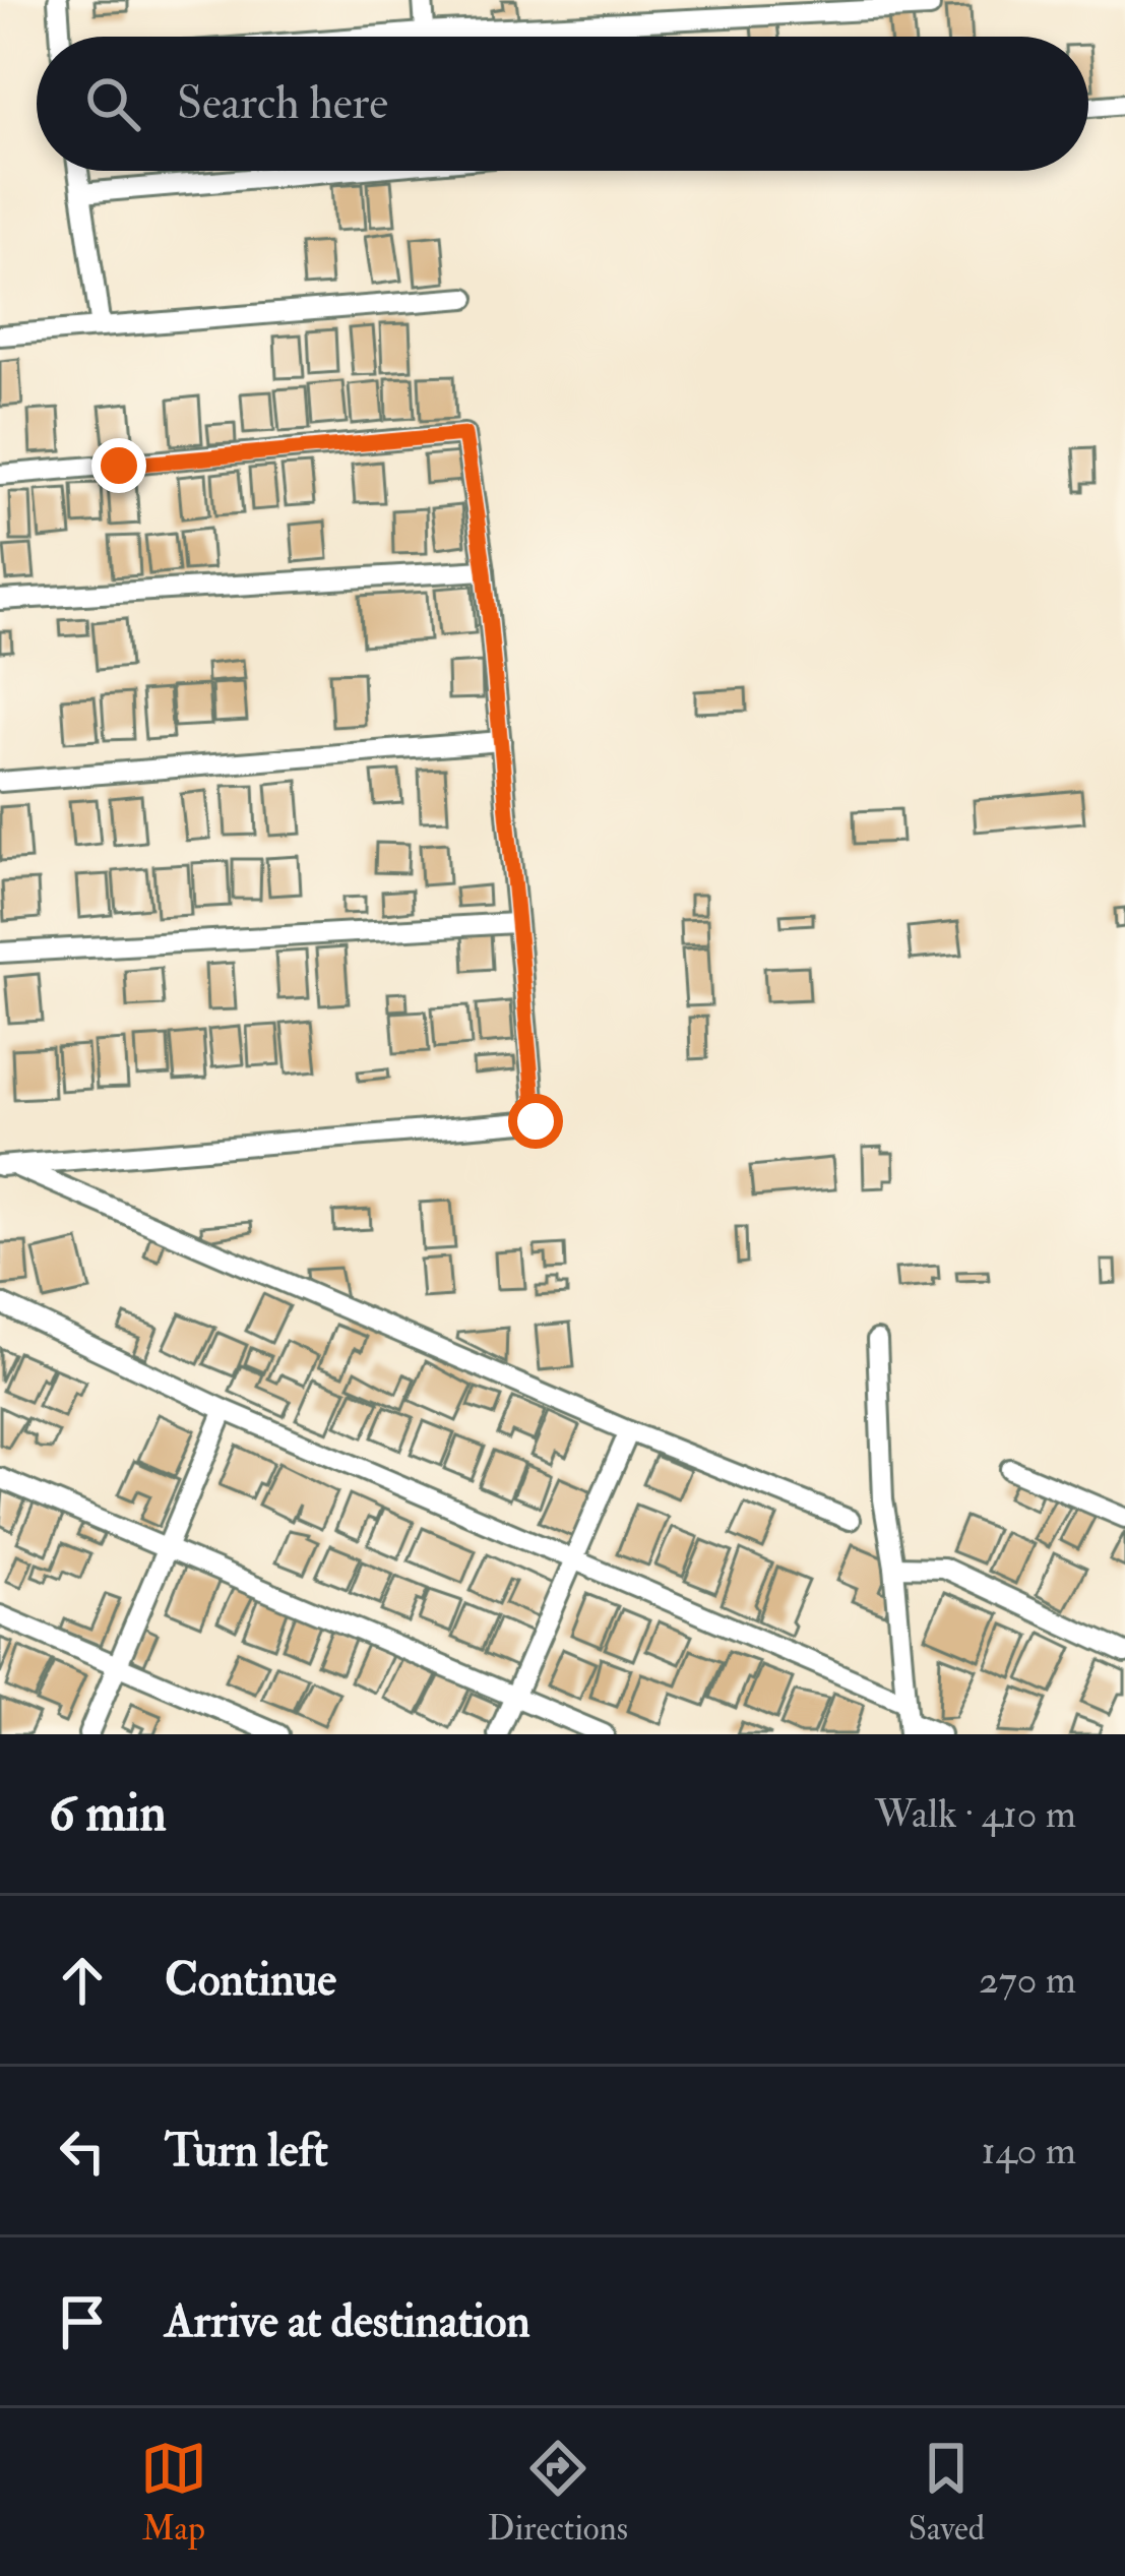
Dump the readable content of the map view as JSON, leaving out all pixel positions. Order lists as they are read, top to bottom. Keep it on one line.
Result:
{"page":{"search":"Search here","heading":["6 min","Walk · 410 m"],"list":[["Continue","270 m"],["Turn left","140 m"],"Arrive at destination"],"nav":["Map","Directions","Saved"]}}
